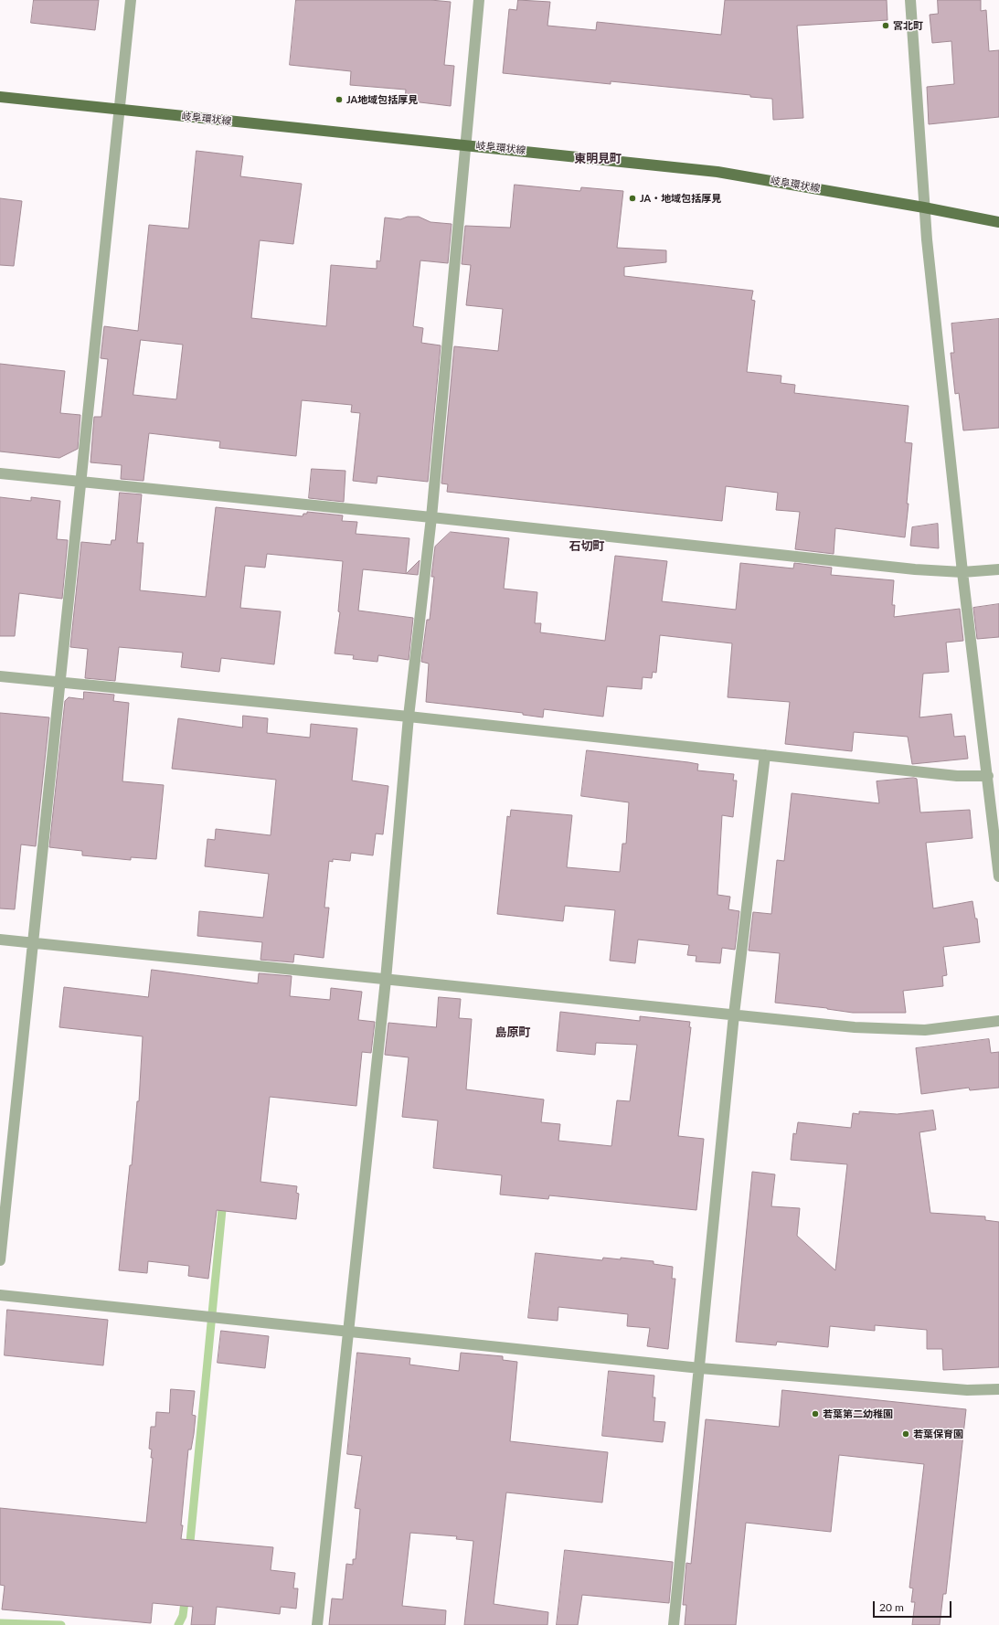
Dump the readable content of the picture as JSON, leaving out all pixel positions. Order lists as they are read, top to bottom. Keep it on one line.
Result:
{"streets":{"main road":["岐阜環状線"]},"districts":["東明見町","石切町","島原町"],"places":["宮北町","JA地域包括厚見","JA・地域包括厚見","若葉第二幼稚園","若葉保育園"],"scale_bar":"20 m"}
